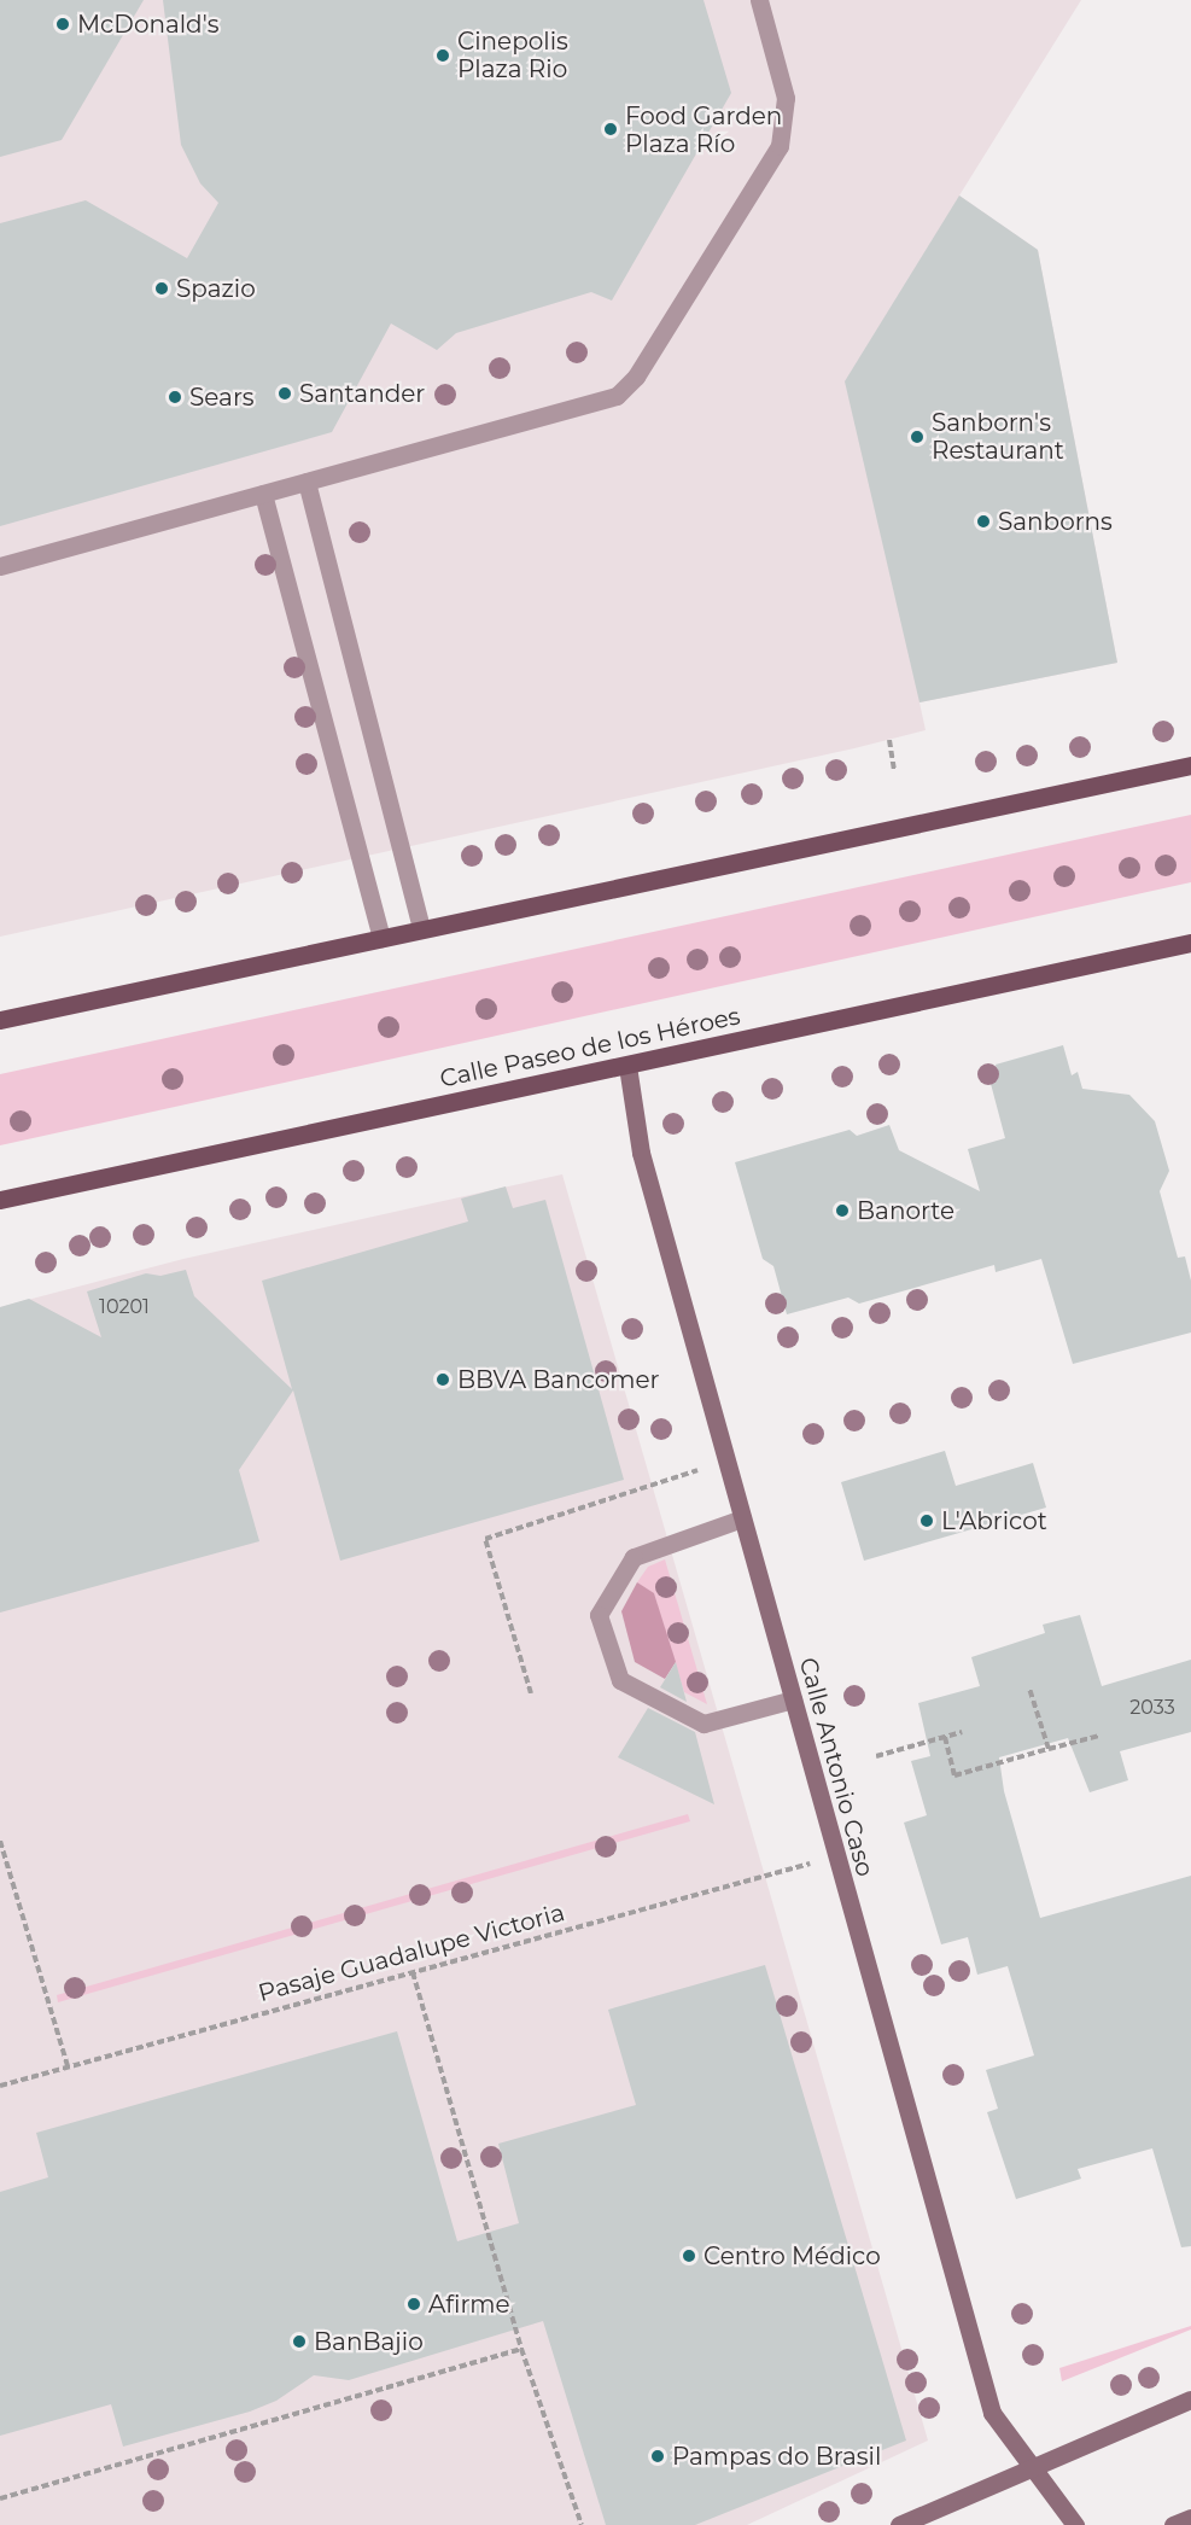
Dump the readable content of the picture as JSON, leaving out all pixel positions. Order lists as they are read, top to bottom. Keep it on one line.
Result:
{"streets":{"main road":["Calle Paseo de los Héroes"],"street":["Calle Antonio Caso"],"path":["Pasaje Guadalupe Victoria"]},"crossings":[["Calle Paseo de los Héroes","Calle Antonio Caso"],["Calle Antonio Caso","Pasaje Guadalupe Victoria"]],"places":["McDonald's","Cinepolis Plaza Rio","Food Garden Plaza Río","Spazio","Santander","Sears","Sanborn's Restaurant","Sanborns","Banorte","BBVA Bancomer","L'Abricot","Centro Médico","Afirme","BanBajio","Pampas do Brasil"],"house_numbers":["10201","2033"]}
